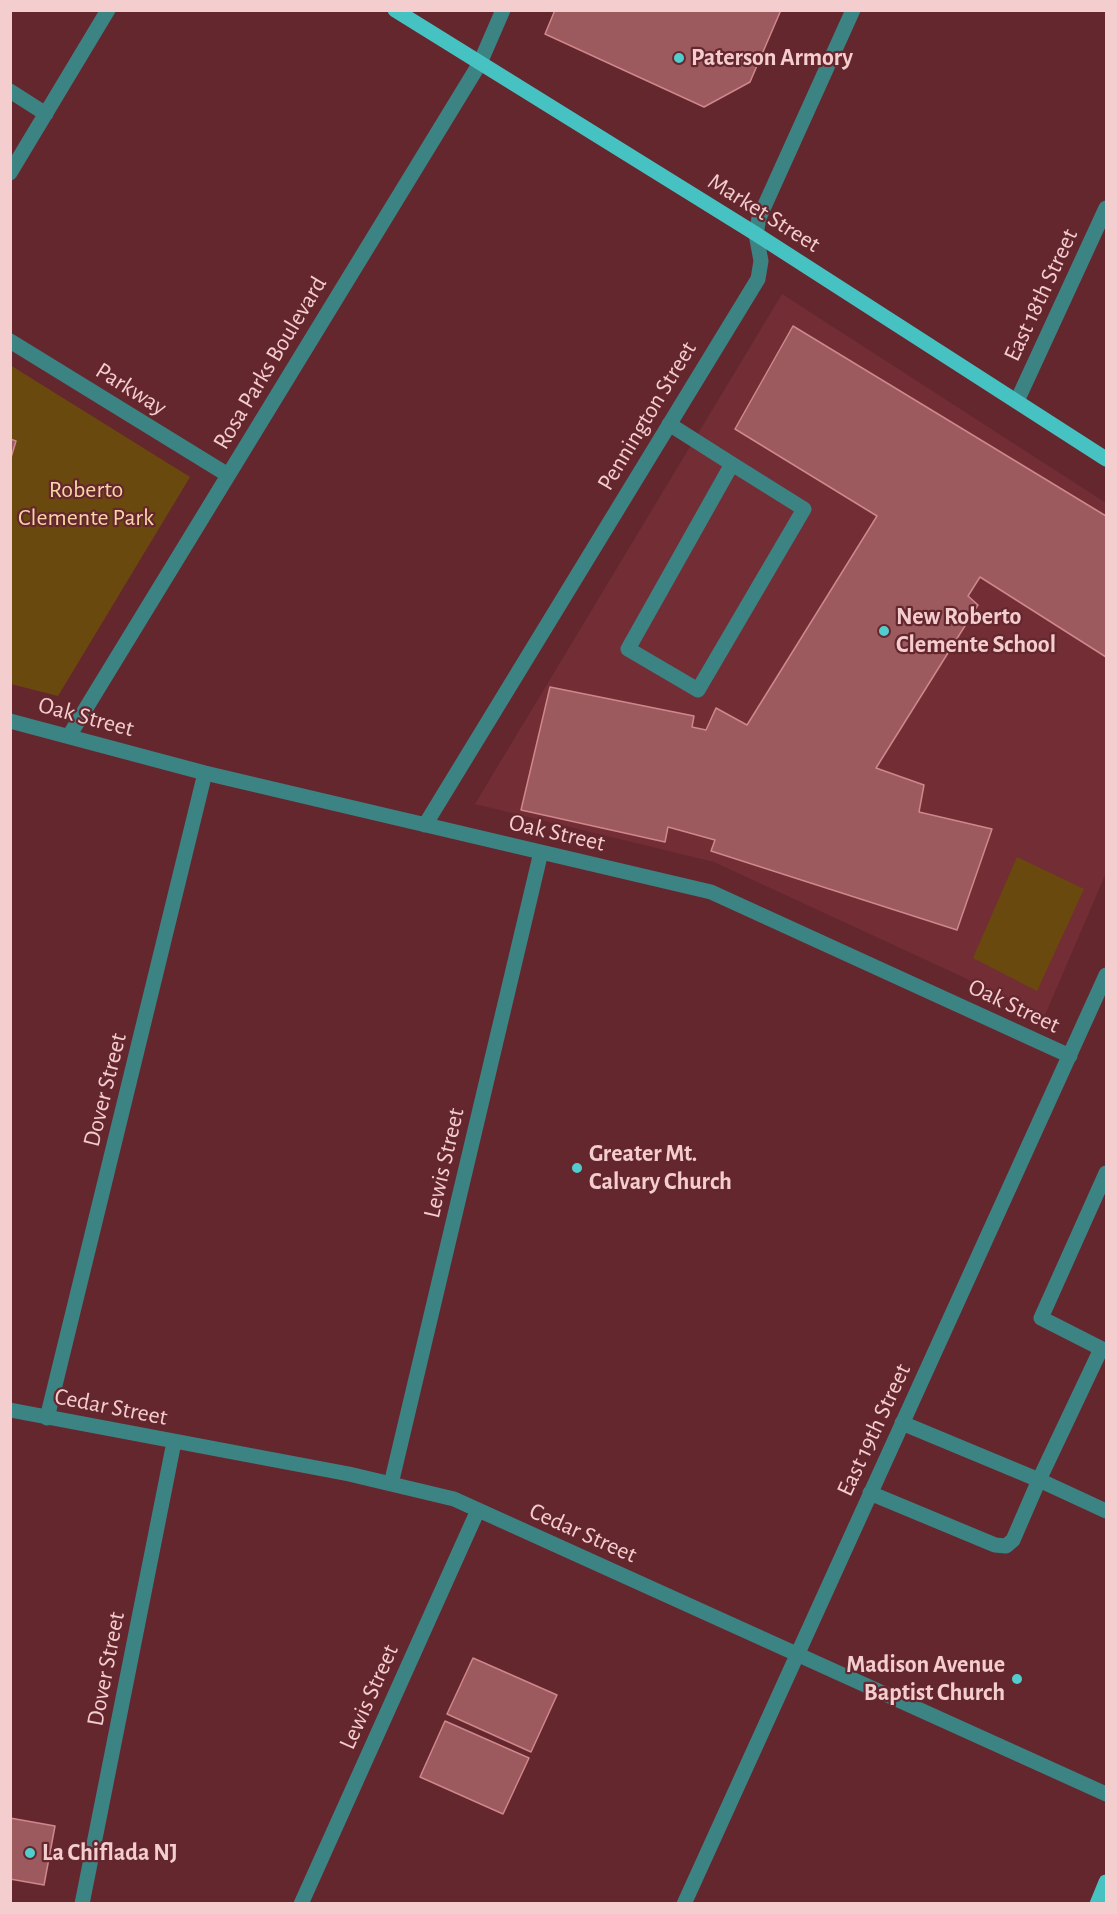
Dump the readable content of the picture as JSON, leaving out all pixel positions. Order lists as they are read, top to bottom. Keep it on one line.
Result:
{"streets":{"main road":["Market Street"],"street":["East 18th Street","Rosa Parks Boulevard","Parkway","Pennington Street","Oak Street","Dover Street","Lewis Street","Cedar Street","East 19th Street"]},"crossings":[["Market Street","East 18th Street"],["Market Street","Rosa Parks Boulevard"],["Market Street","Pennington Street"],["Rosa Parks Boulevard","Parkway"],["Rosa Parks Boulevard","Oak Street"],["Pennington Street","Oak Street"],["Oak Street","Dover Street"],["Oak Street","Lewis Street"],["Oak Street","East 19th Street"],["Dover Street","Cedar Street"],["Lewis Street","Cedar Street"],["Cedar Street","East 19th Street"]],"parks":["Roberto Clemente Park"],"places":["Paterson Armory","New Roberto Clemente School","Greater Mt. Calvary Church","Madison Avenue Baptist Church","La Chiflada NJ"]}
